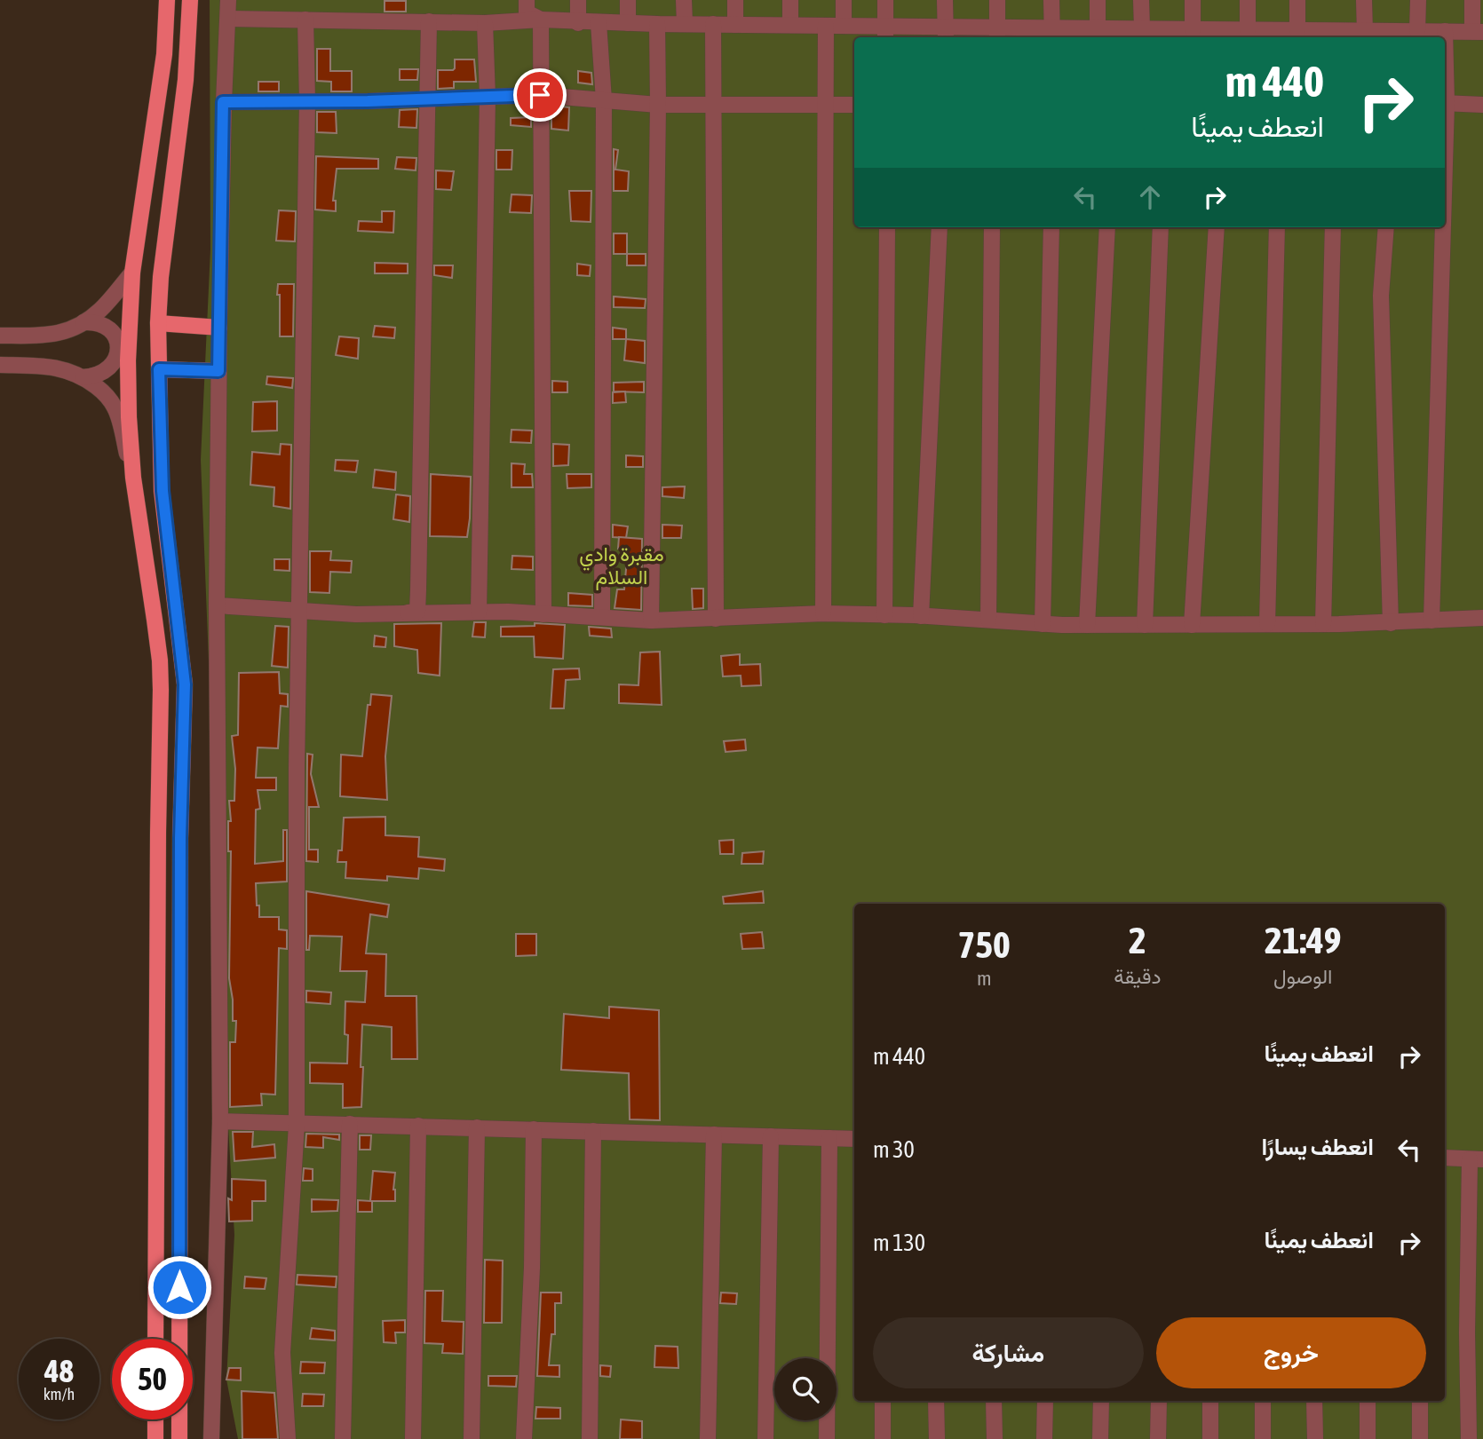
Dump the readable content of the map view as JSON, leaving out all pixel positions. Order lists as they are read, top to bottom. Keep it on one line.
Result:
{"parks":["مقبرة وادي السلام"],"page":{"turn":["440 m","انعطف يمينًا"],"eta":["21:49","الوصول","2","دقيقة","750","m"],"list":[{"name":"انعطف يمينًا","value":"440 m"},{"name":"انعطف يسارًا","value":"30 m"},{"name":"انعطف يمينًا","value":"130 m"}],"buttons":["خروج","مشاركة"],"speed":"48 km/h","limit":"50"}}
